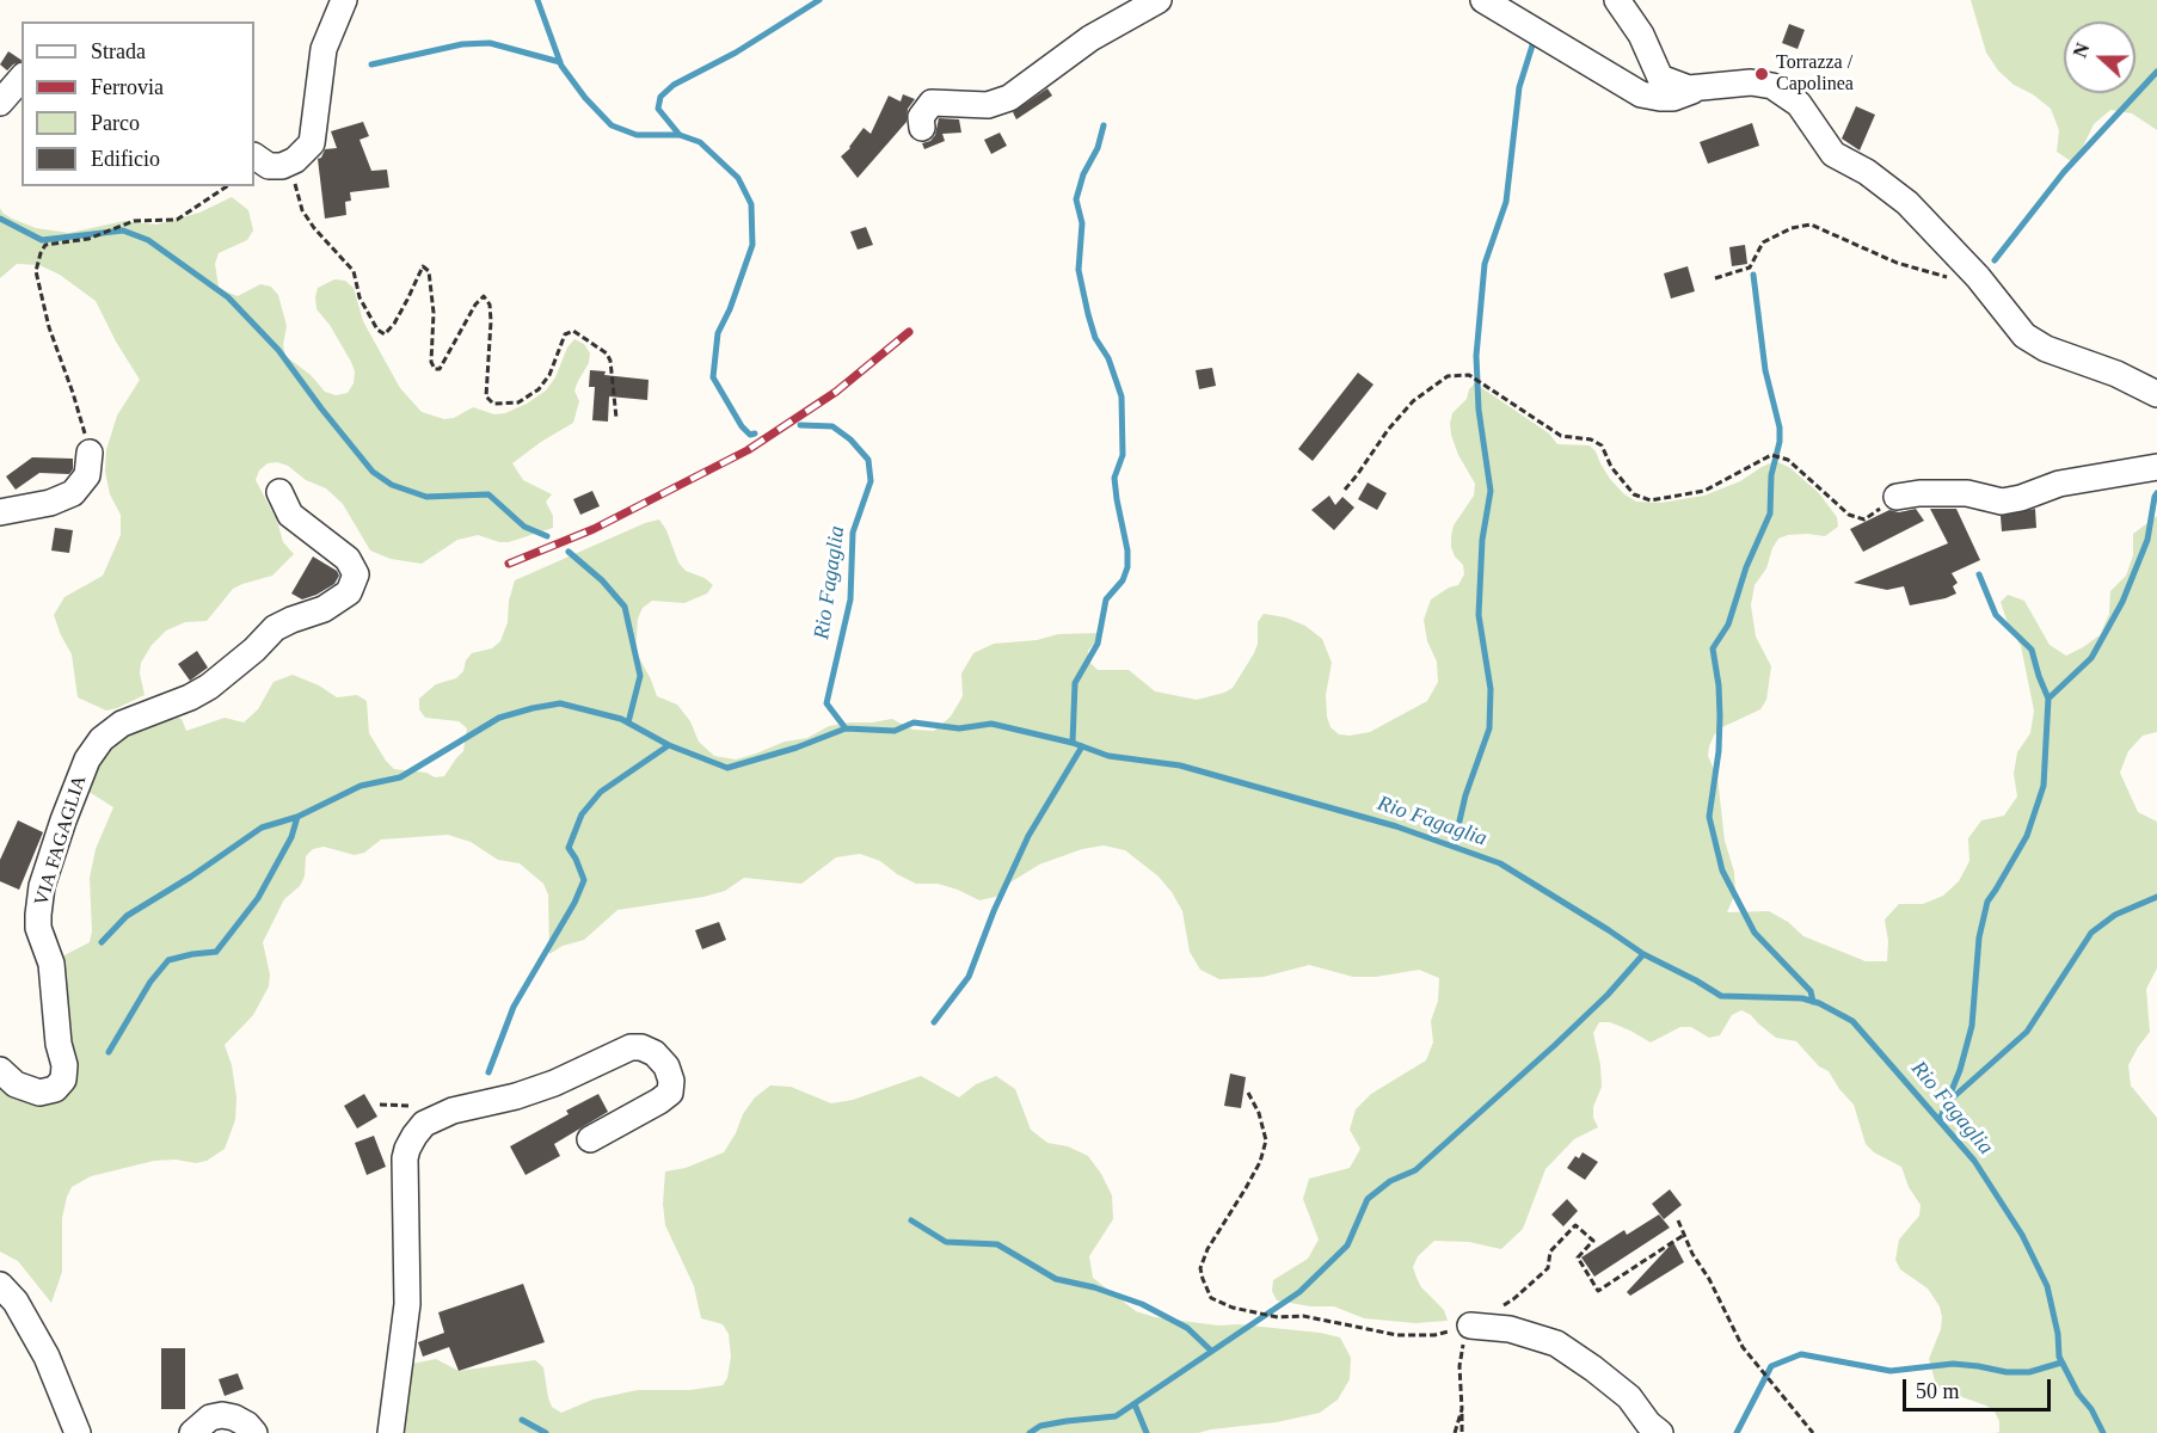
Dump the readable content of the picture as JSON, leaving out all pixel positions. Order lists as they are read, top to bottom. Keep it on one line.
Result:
{"streets":{"street":["VIA FAGAGLIA"]},"water":["Rio Fagaglia"],"places":["Torrazza / Capolinea"],"legend":["Strada","Ferrovia","Parco","Edificio"],"scale_bar":"50 m","north":"left"}
